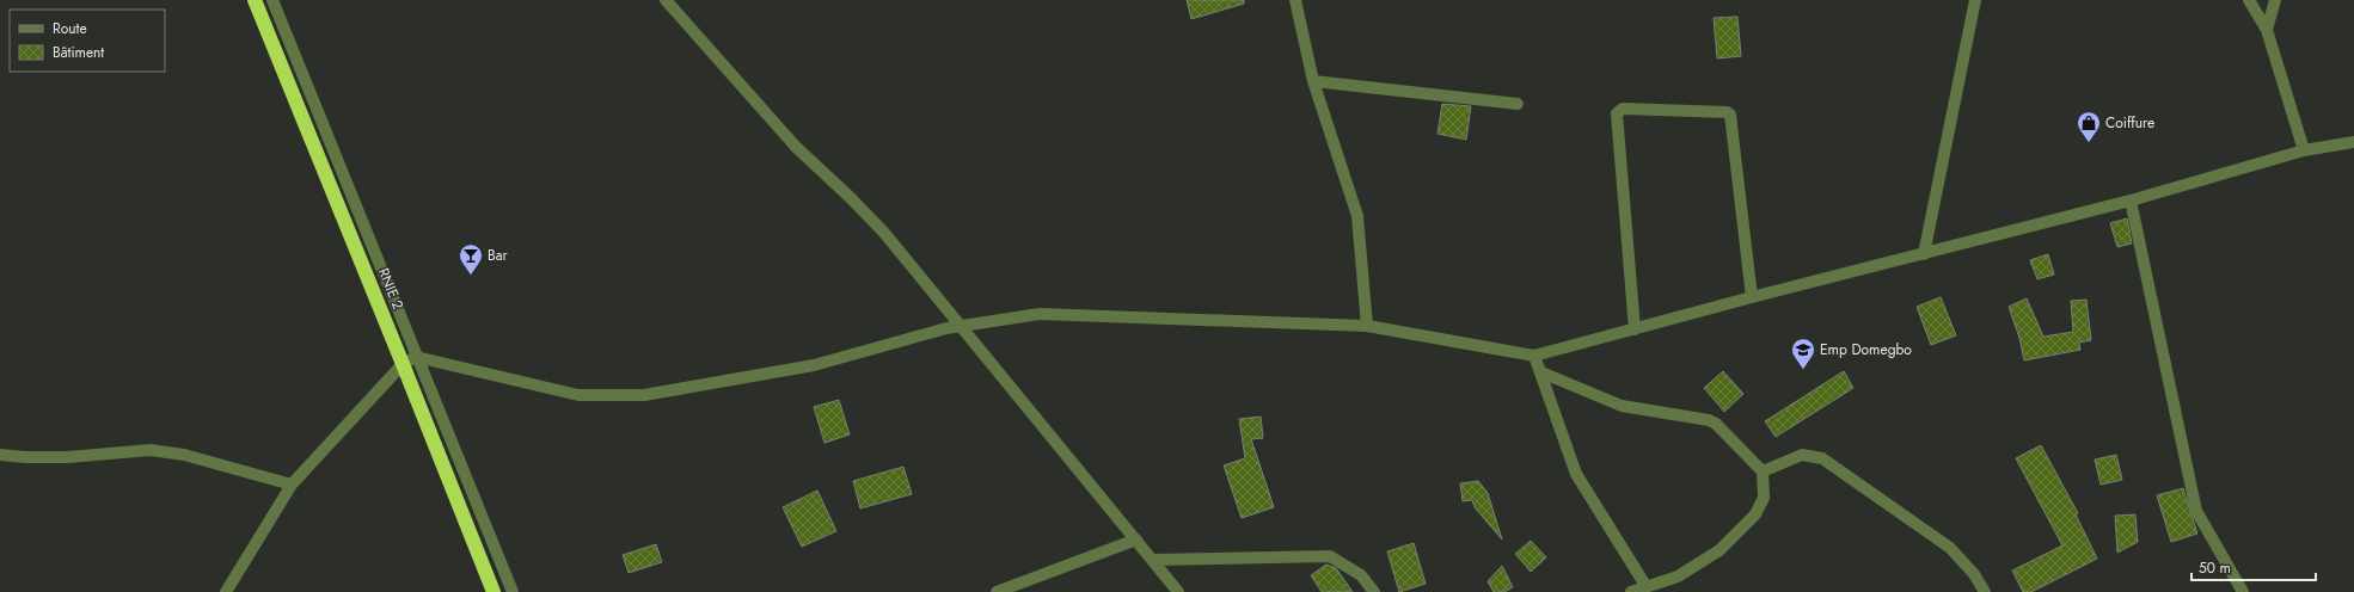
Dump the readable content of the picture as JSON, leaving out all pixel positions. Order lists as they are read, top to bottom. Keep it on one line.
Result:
{"streets":{"highway":["RNIE 2"]},"places":{"shop":["Coiffure"],"bar":["Bar"],"school or university":["Emp Domegbo"]},"legend":["Route","Bâtiment"],"scale_bar":"50 m"}
